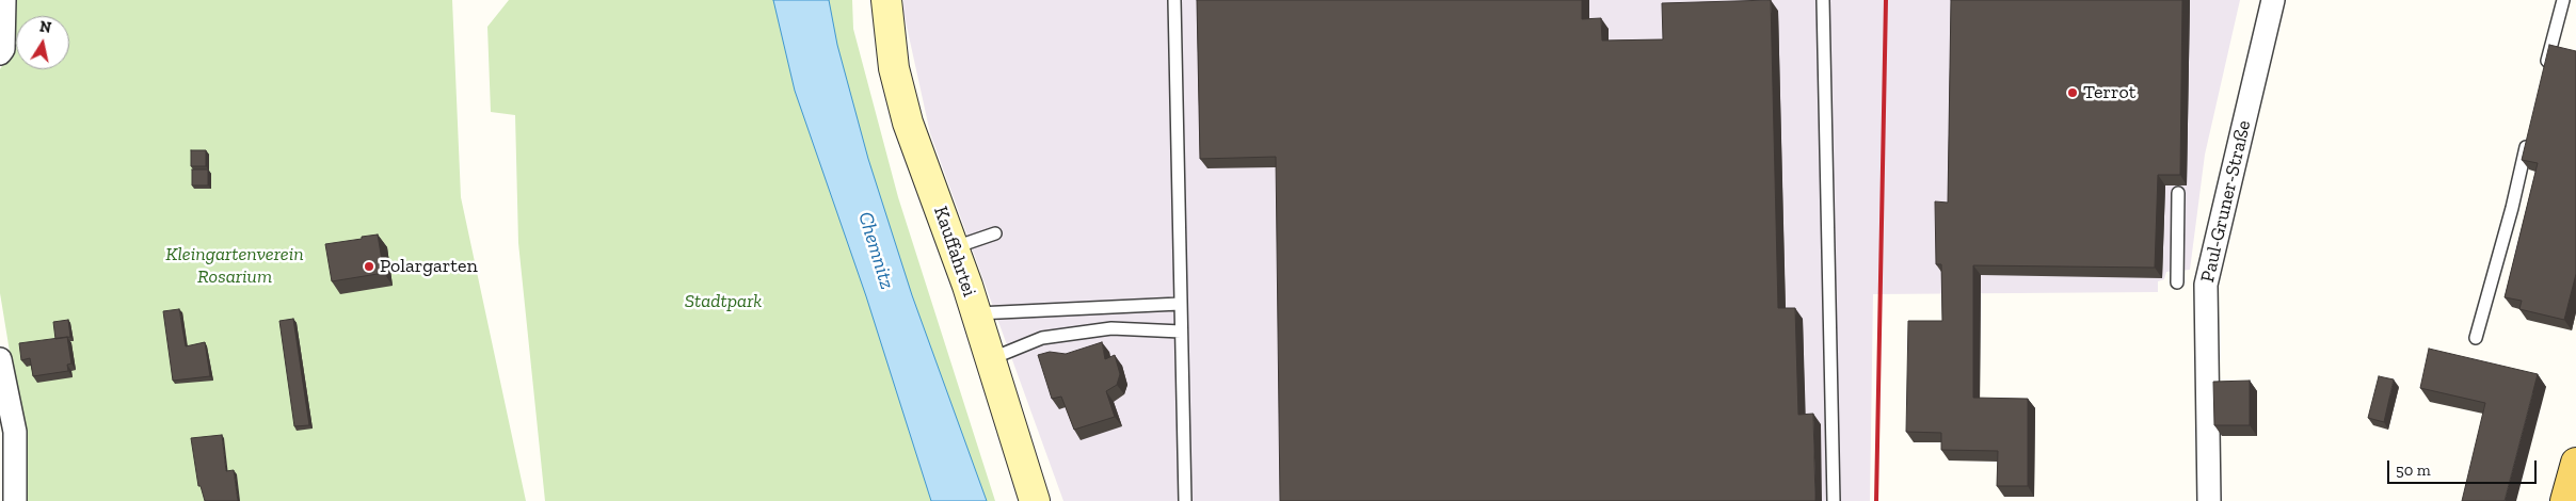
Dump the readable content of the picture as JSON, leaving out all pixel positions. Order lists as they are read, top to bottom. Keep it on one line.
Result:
{"streets":{"street":["Paul-Gruner-Straße","Kauffahrtei"]},"water":["Chemnitz"],"parks":["Kleingartenverein Rosarium","Stadtpark"],"places":["Terrot","Polargarten"],"scale_bar":"50 m","north":"top"}
